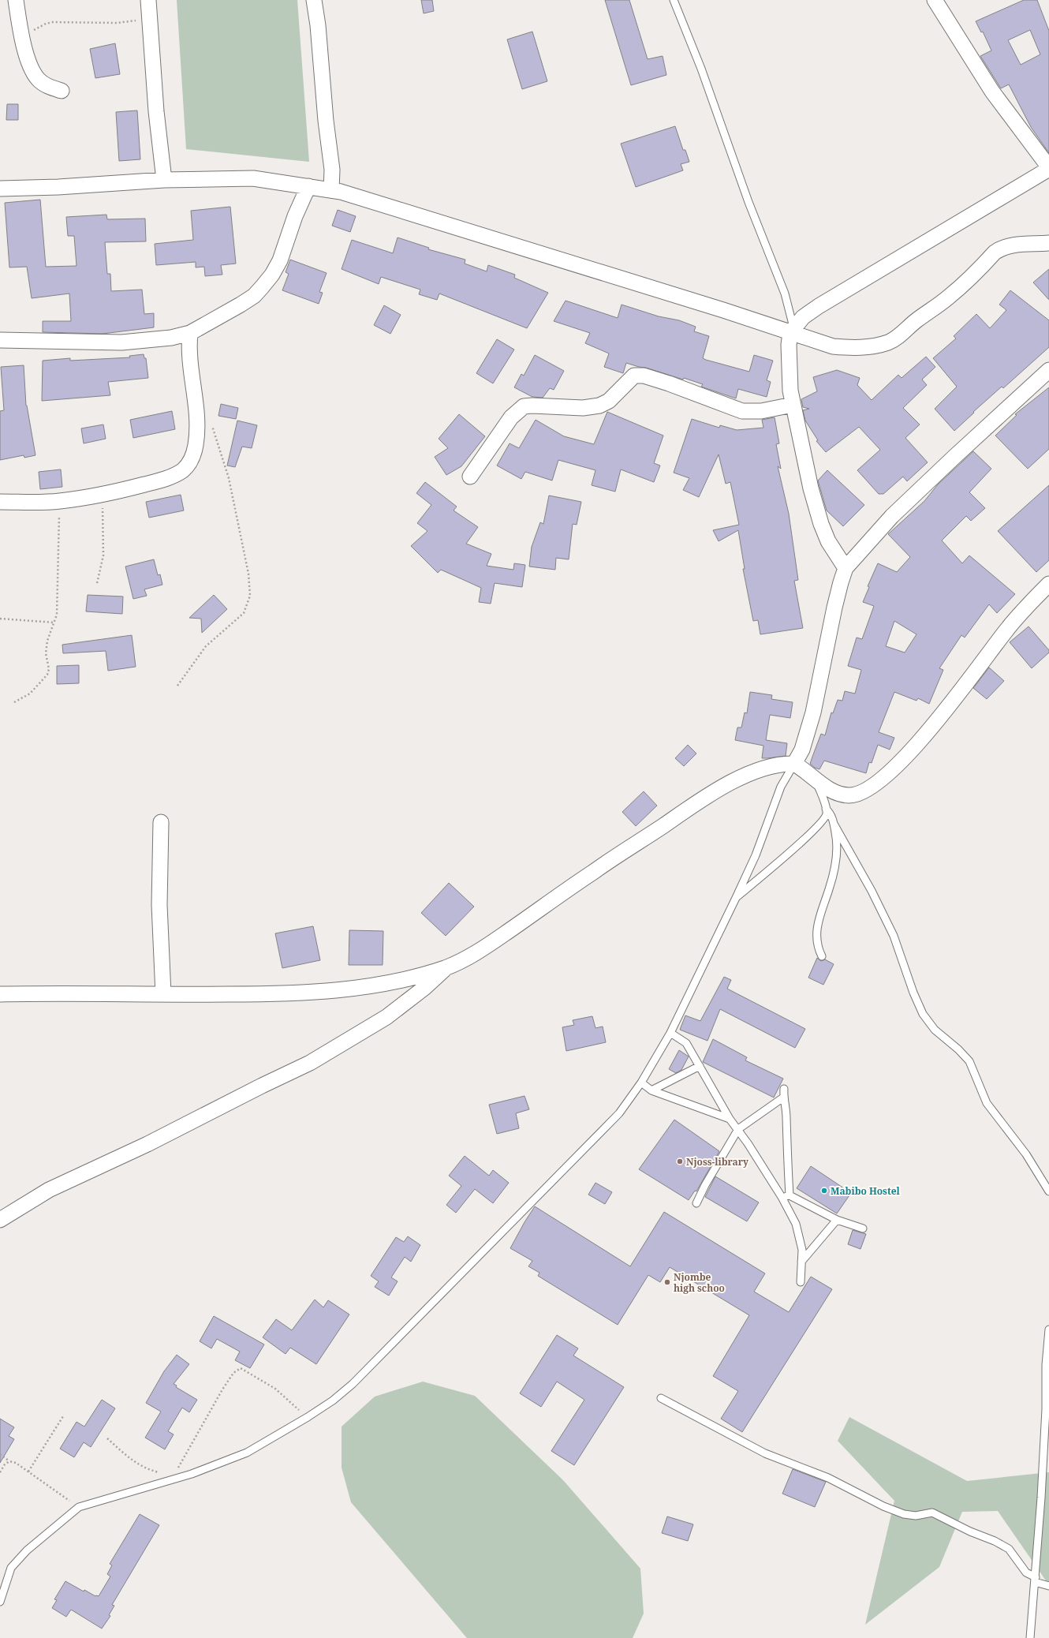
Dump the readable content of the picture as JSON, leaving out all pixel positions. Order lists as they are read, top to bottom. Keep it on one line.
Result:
{"places":["Njoss-library","Mabibo Hostel","Njombe high schoo"]}
